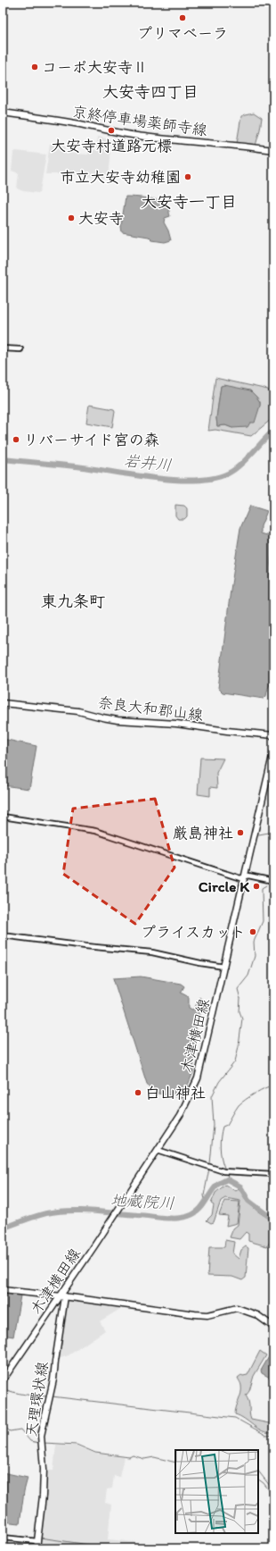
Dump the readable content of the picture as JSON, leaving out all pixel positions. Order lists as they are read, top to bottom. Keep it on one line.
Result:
{"streets":{"main road":["京終停車場薬師寺線","奈良大和郡山線","木津横田線","天理環状線"]},"crossings":[["木津横田線","天理環状線"]],"districts":["大安寺四丁目","大安寺一丁目","東九条町"],"water":["岩井川","地蔵院川"],"places":["プリマベーラ","コーポ大安寺Ⅱ","大安寺村道路元標","市立大安寺幼稚園","大安寺","リバーサイド宮の森","厳島神社","Circle K","プライスカット","白山神社"]}
